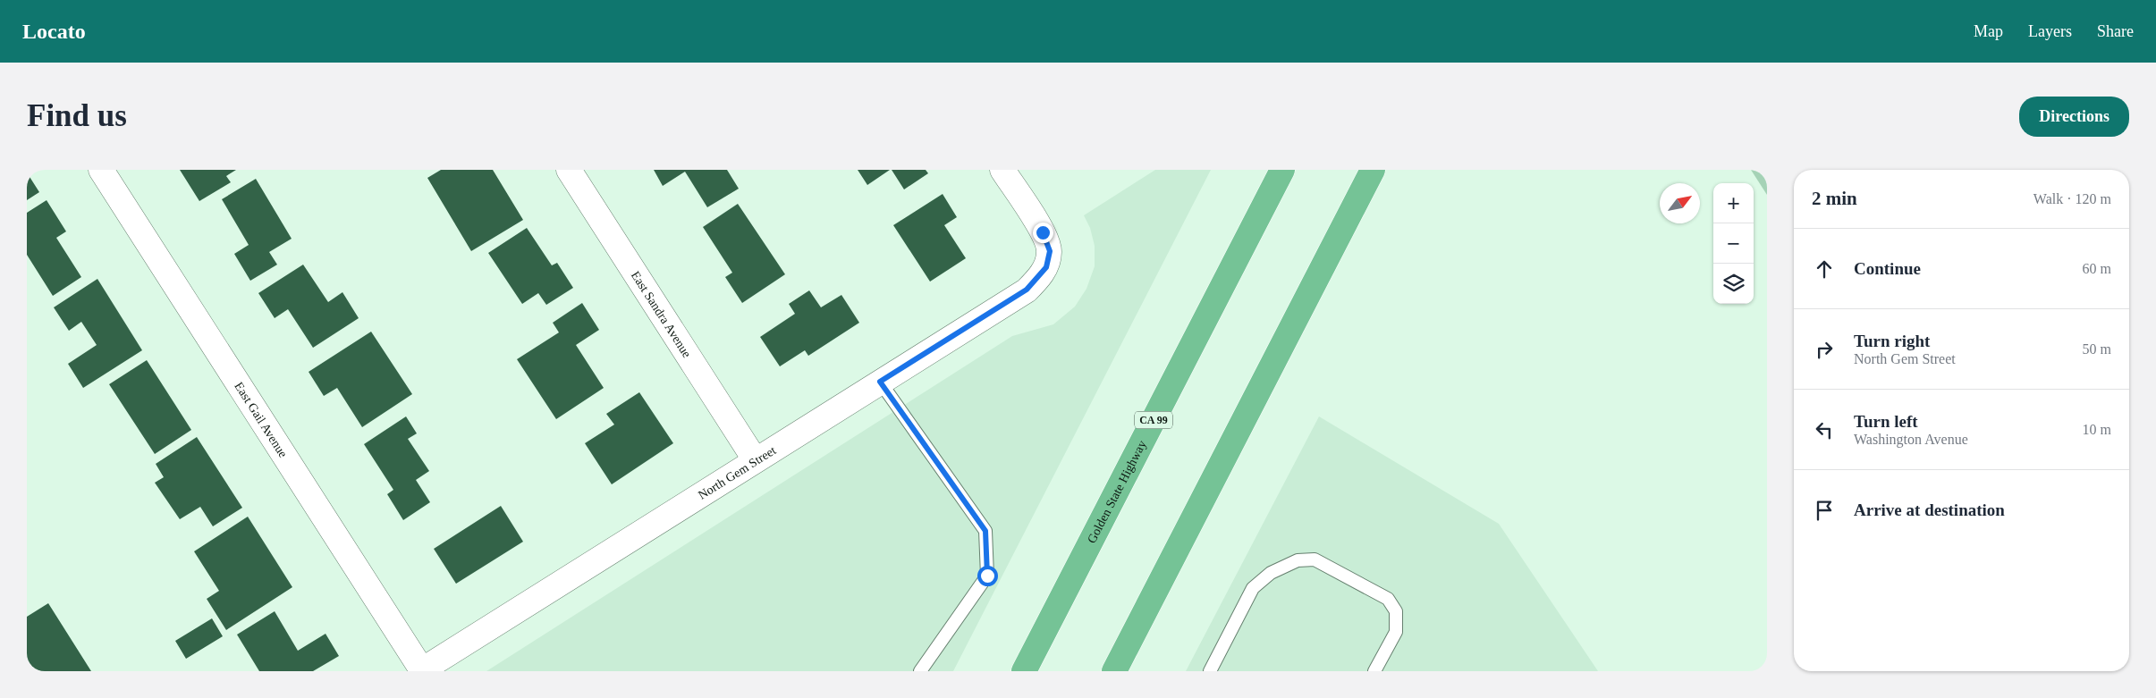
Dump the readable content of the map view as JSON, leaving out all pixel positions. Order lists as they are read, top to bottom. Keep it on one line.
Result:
{"streets":{"highway":["CA 99","Golden State Highway"],"street":["East Sandra Avenue","East Gail Avenue","North Gem Street"]},"crossings":[["East Sandra Avenue","North Gem Street"],["East Gail Avenue","North Gem Street"]],"north":"top right","page":{"header":"Locato","nav":["Map","Layers","Share"],"buttons":"Directions","title":"Find us","heading":["2 min","Walk · 120 m"],"map_buttons":["+","−"],"list":[["Continue","60 m"],["Turn right","North Gem Street","50 m"],["Turn left","Washington Avenue","10 m"],"Arrive at destination"]}}
